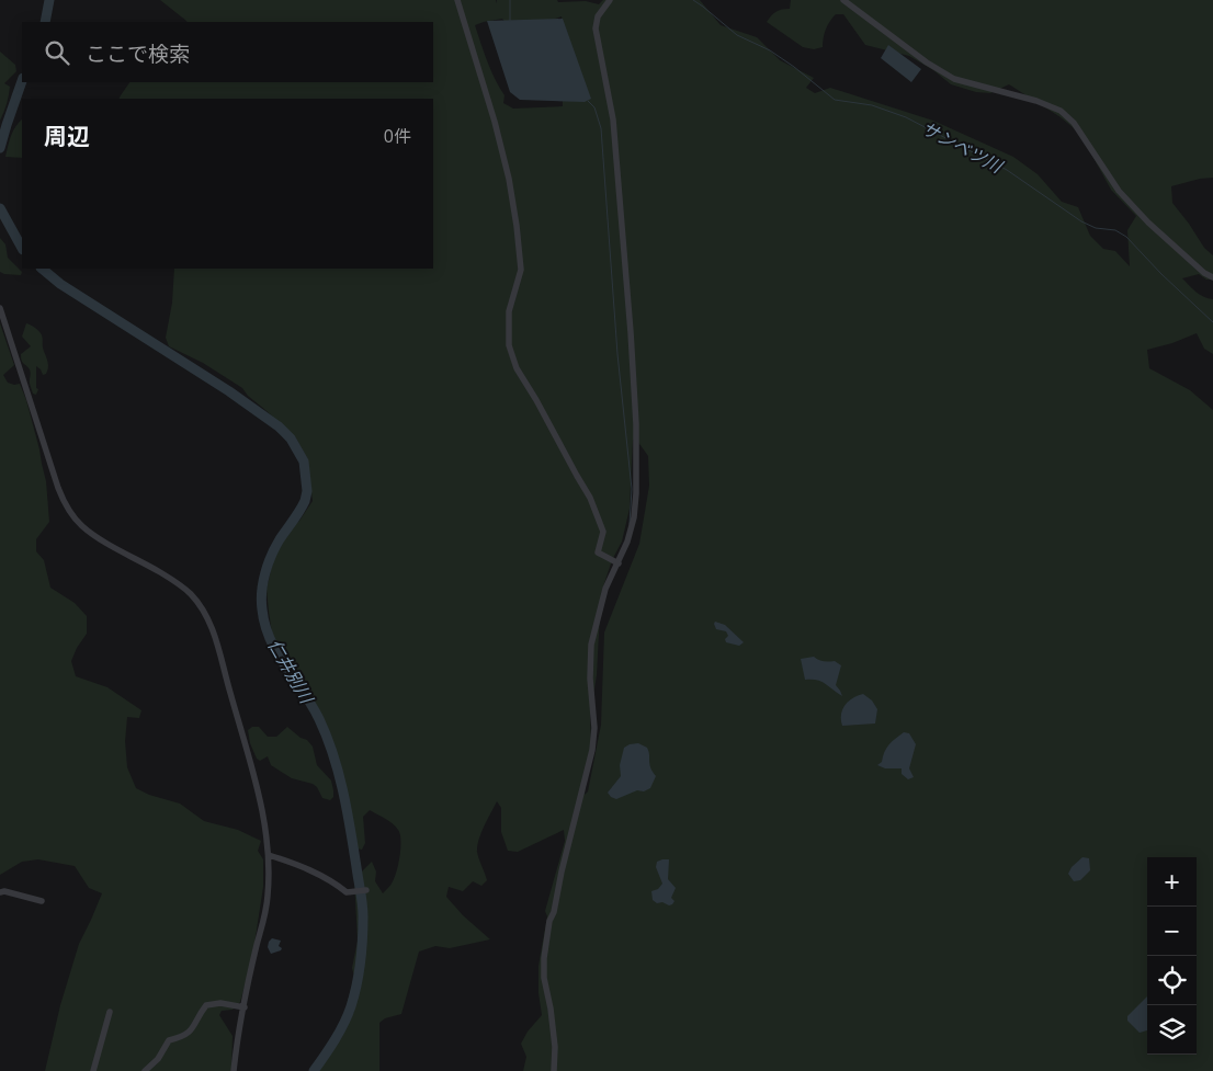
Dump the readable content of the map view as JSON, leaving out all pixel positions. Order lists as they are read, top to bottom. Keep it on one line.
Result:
{"water":["サンベツ川","仁井別川"],"page":{"search":"ここで検索","heading":["周辺","0件"],"map_buttons":["+","−"]}}
